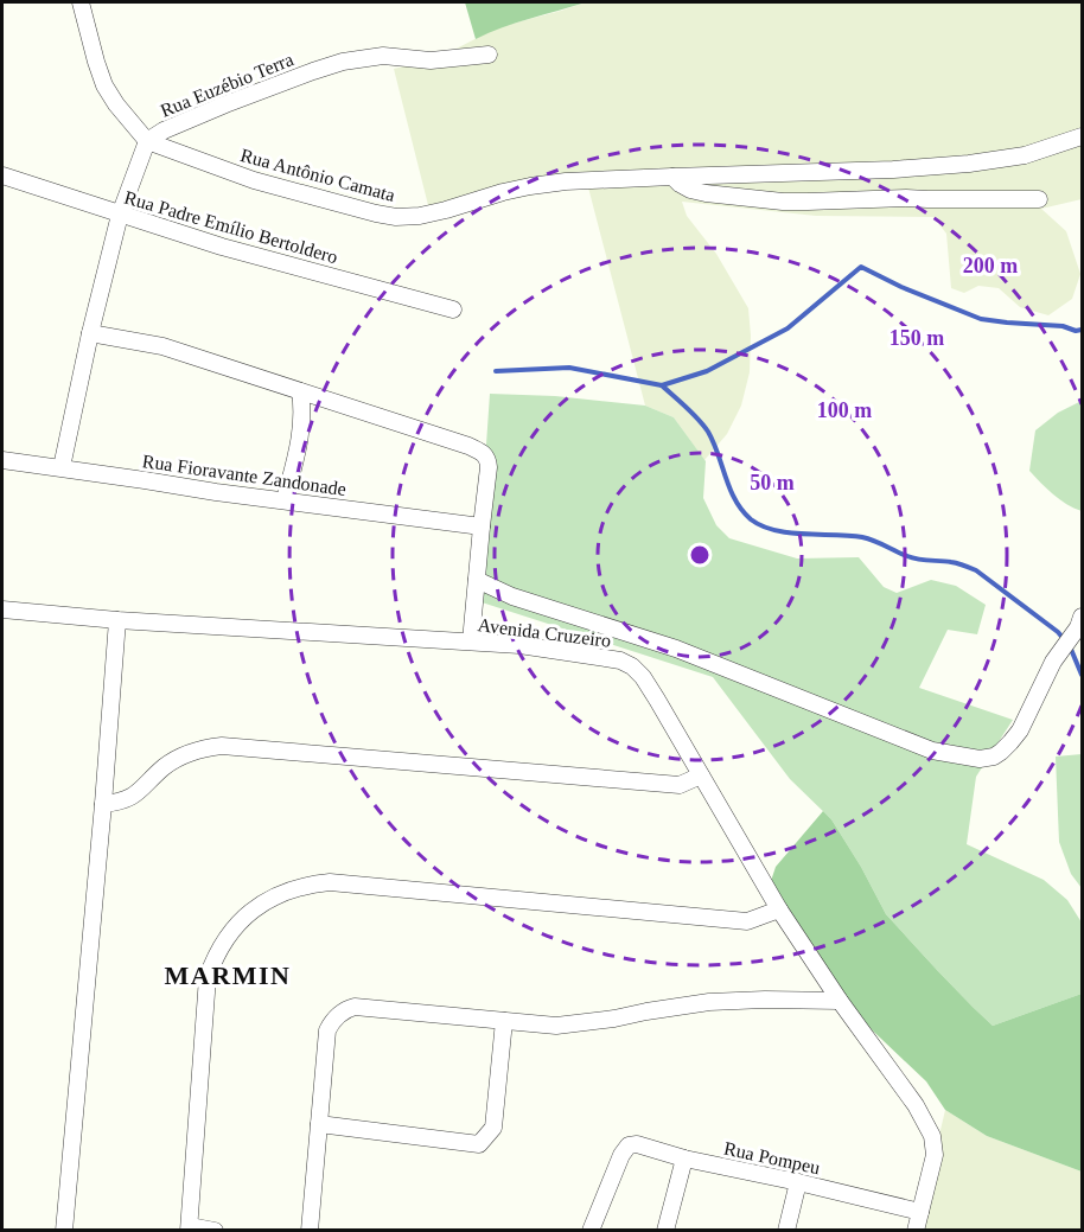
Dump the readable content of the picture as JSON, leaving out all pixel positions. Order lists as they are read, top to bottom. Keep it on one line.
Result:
{"streets":{"street":["Rua Euzébio Terra","Rua Antônio Camata","Rua Padre Emílio Bertoldero","Rua Fioravante Zandonade","Avenida Cruzeiro","Rua Pompeu"]},"crossings":[["Rua Euzébio Terra","Rua Antônio Camata"],["Rua Euzébio Terra","Rua Padre Emílio Bertoldero"],["Rua Euzébio Terra","Rua Fioravante Zandonade"],["Avenida Cruzeiro","Rua Pompeu"]],"districts":["MARMIN"],"rings":["200 m","150 m","100 m","50 m"]}
